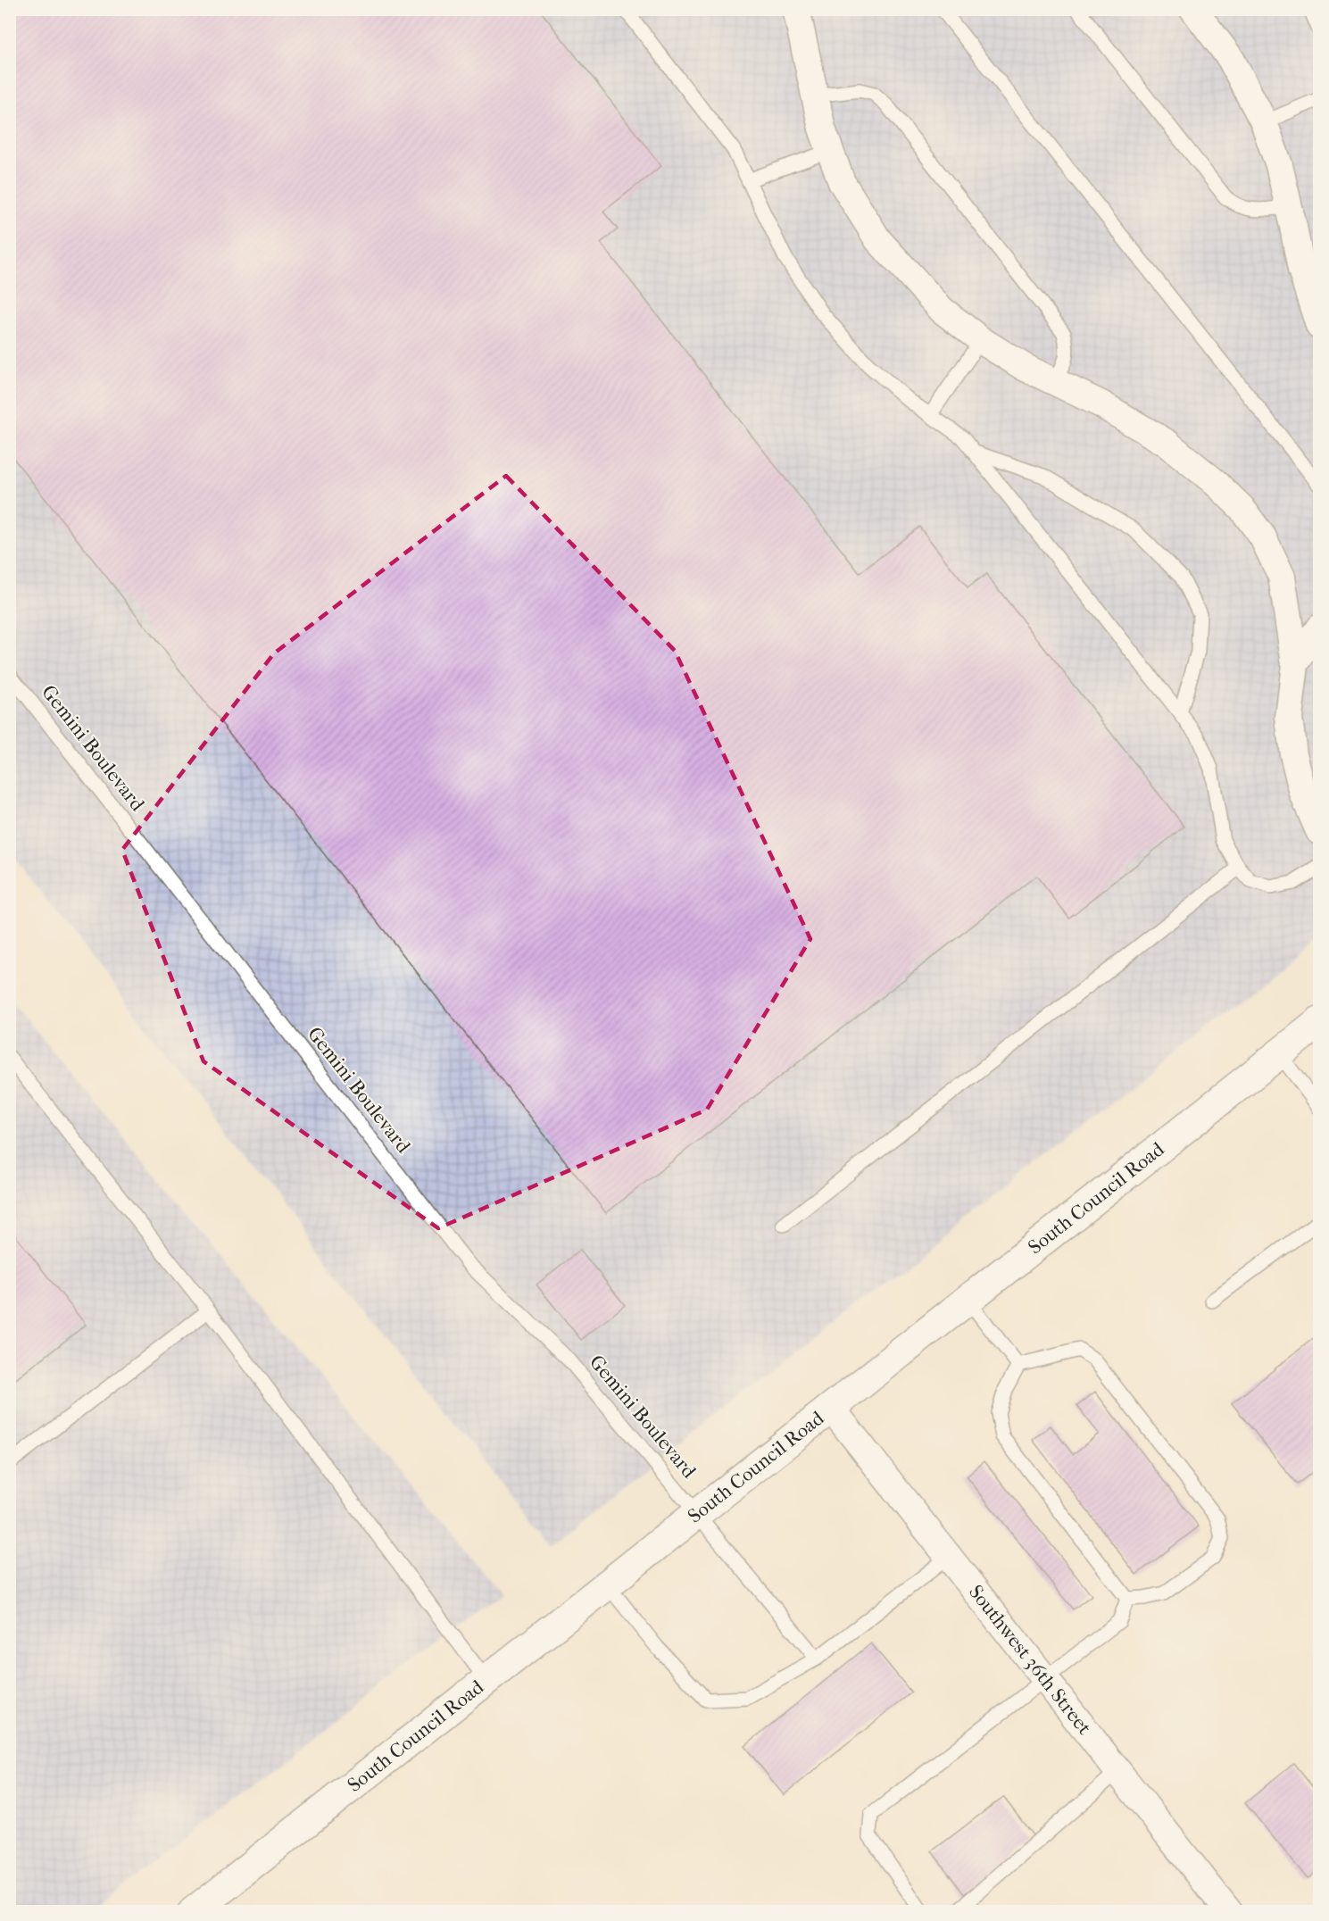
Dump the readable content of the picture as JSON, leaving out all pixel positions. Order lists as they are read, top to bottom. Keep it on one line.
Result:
{"streets":{"main road":["South Council Road"],"street":["Southwest 36th Street"],"lane":["Gemini Boulevard"]},"crossings":[["Gemini Boulevard","South Council Road"],["South Council Road","Southwest 36th Street"]]}
